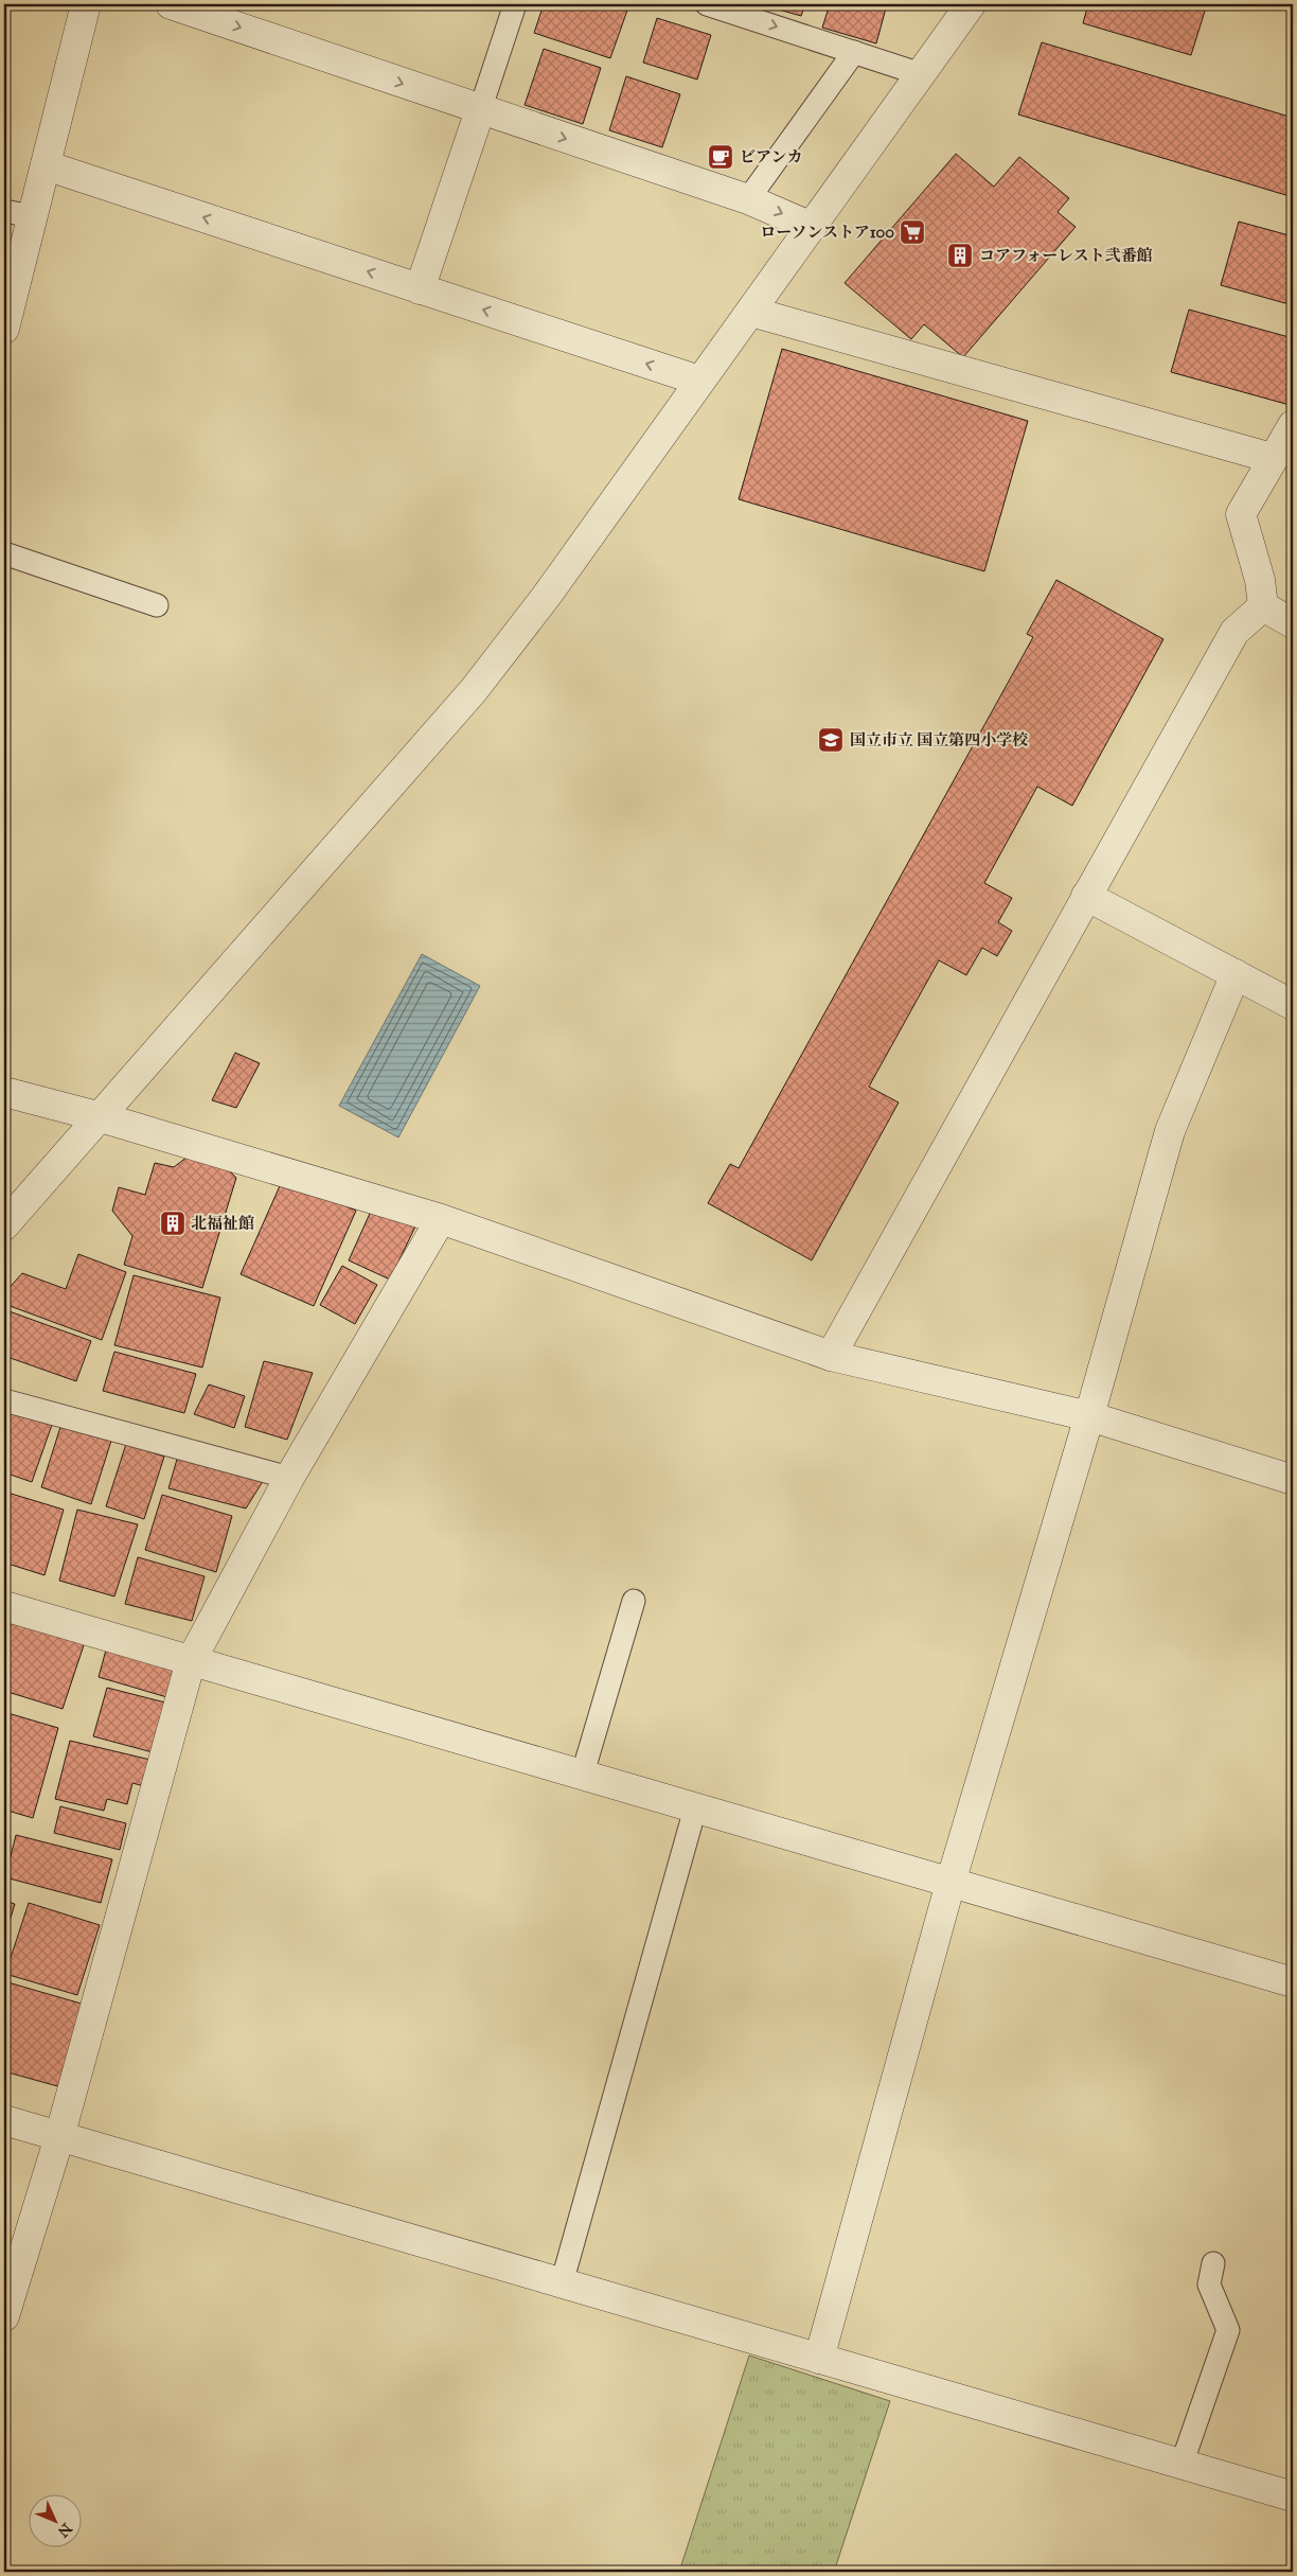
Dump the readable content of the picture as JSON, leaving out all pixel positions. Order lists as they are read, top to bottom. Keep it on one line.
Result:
{"places":{"cafe":["ビアンカ"],"supermarket":["ローソンストア100"],"building":["コアフォーレスト弐番館","北福祉館"],"school or university":["国立市立 国立第四小学校"]},"north":"bottom right"}
